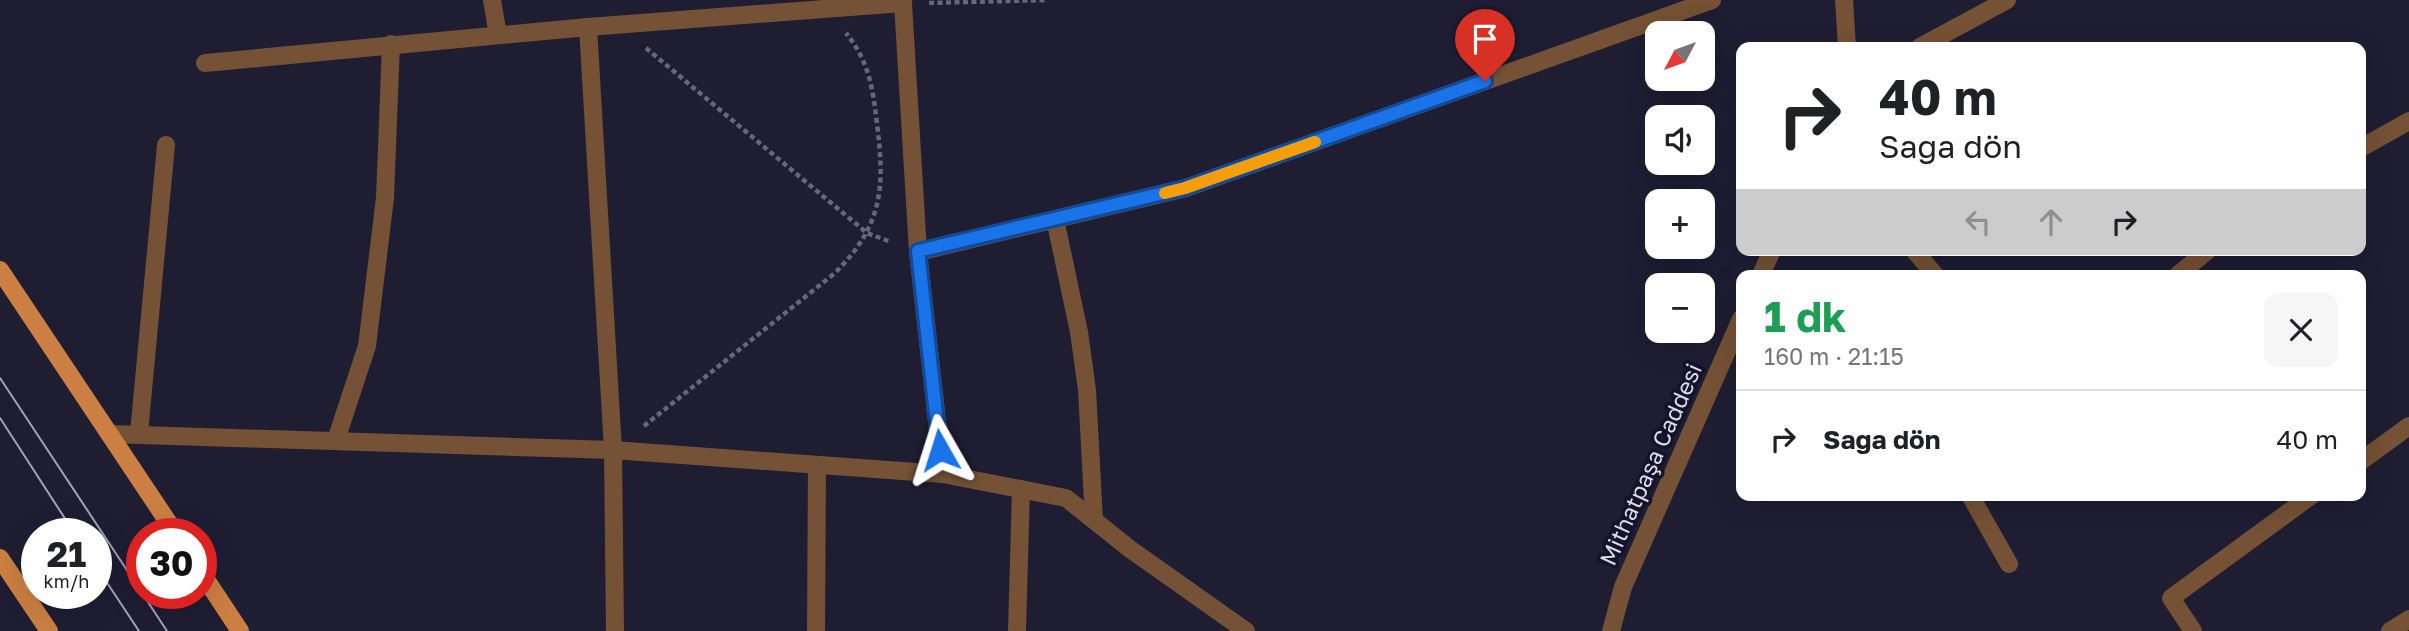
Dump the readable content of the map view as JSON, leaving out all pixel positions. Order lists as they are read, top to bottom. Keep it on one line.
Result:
{"streets":{"street":["Mithatpaşa Caddesi"]},"north":"bottom left","page":{"map_buttons":["+","−"],"turn":["40 m","Sağa dön"],"heading":["1 dk","160 m · 21:15"],"list":[{"name":"Sağa dön","value":"40 m"}],"speed":"21 km/h","limit":"30"}}
